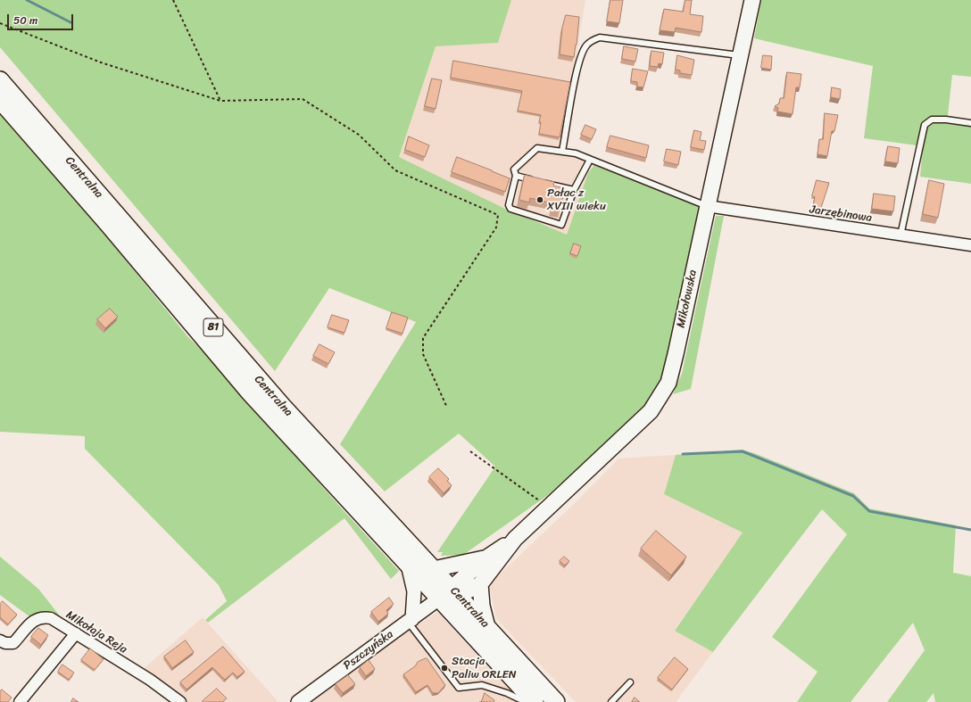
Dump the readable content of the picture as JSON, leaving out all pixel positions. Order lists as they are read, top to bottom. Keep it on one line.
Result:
{"streets":{"main road":["Centralna","Mikołowska","81"],"street":["Jarzębinowa","Mikołaja Reja","Pszczyńska"]},"crossings":[["Centralna","Mikołowska"],["Centralna","Pszczyńska"],["Jarzębinowa","Mikołowska"],["Mikołowska","Pszczyńska"]],"places":["Pałac z XVIII wieku","Stacja Paliw ORLEN"],"scale_bar":"50 m"}
